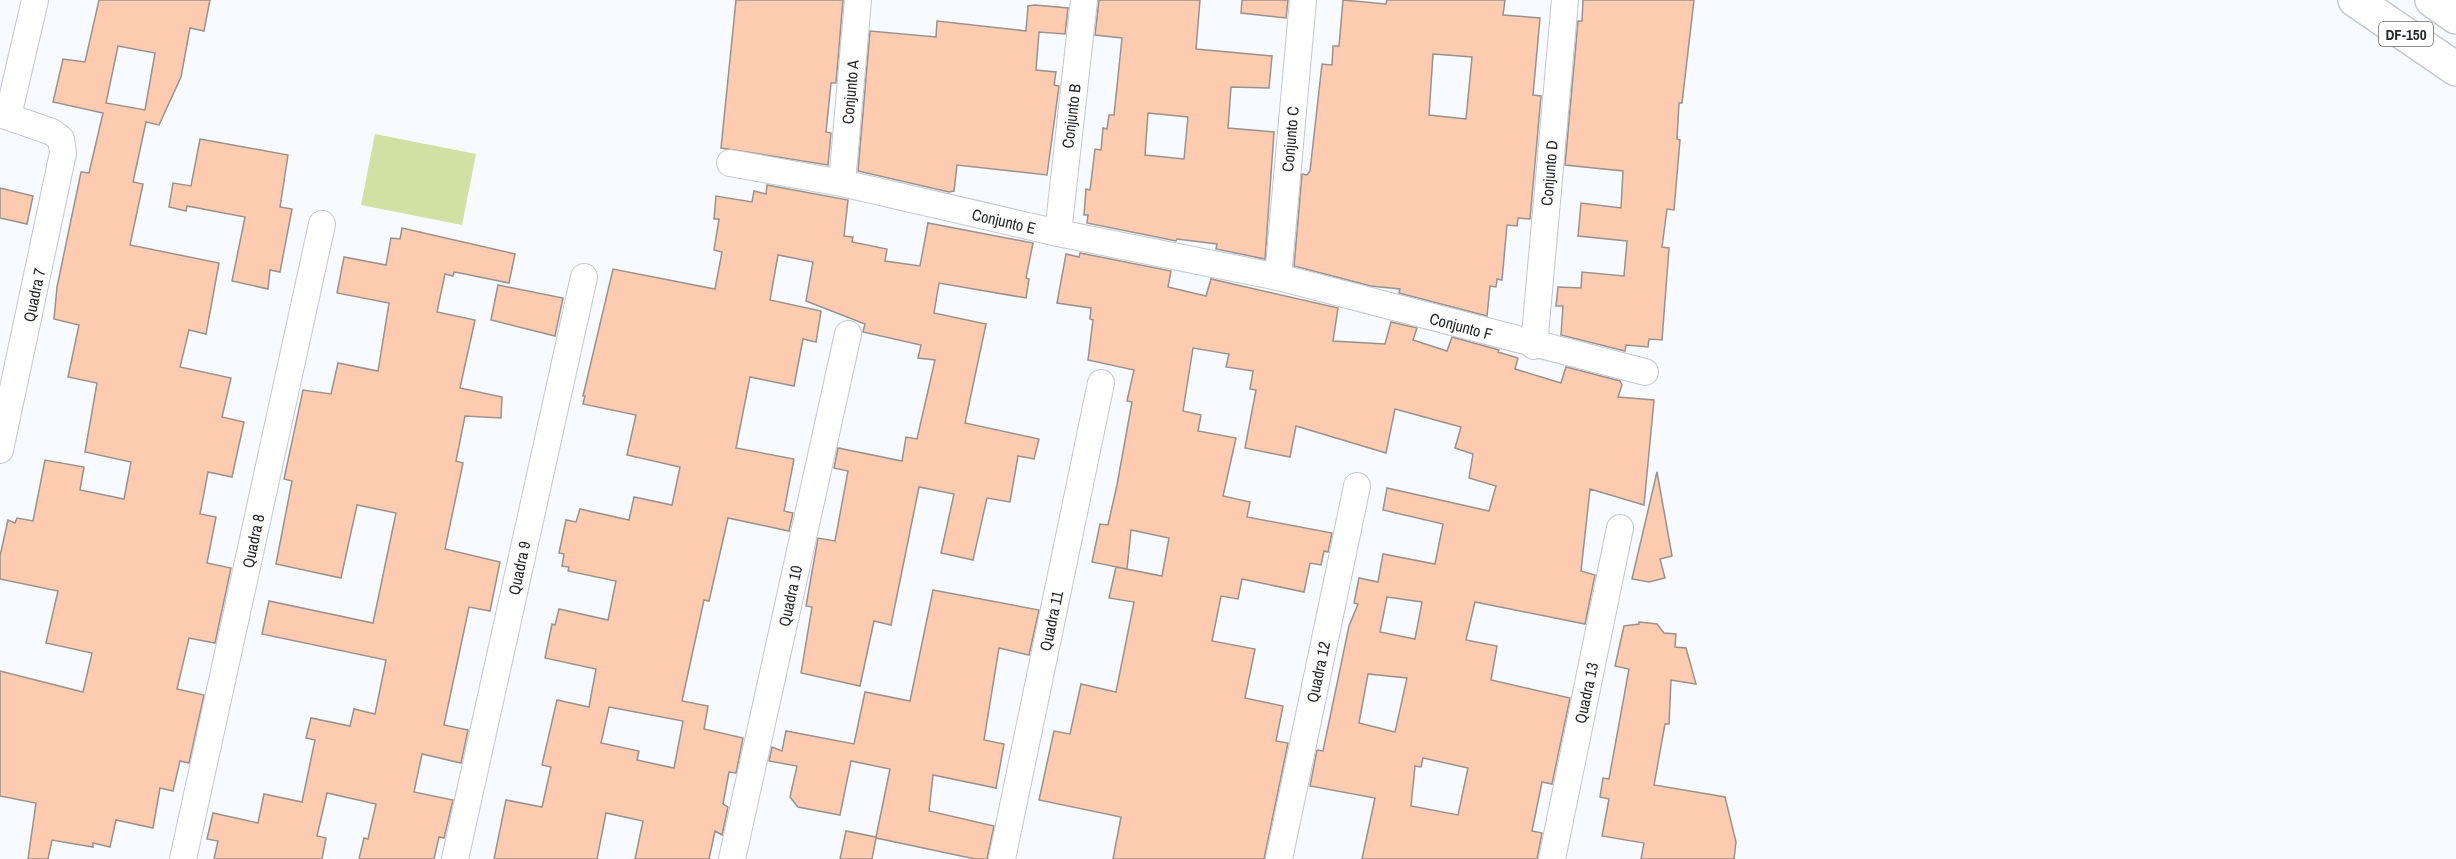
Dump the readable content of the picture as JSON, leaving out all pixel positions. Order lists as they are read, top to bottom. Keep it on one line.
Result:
{"streets":{"main road":["DF-150"],"street":["Conjunto A","Conjunto B","Conjunto C","Conjunto D","Conjunto E","Quadra 7","Conjunto F","Quadra 8","Quadra 9","Quadra 10","Quadra 11","Quadra 12","Quadra 13"]},"crossings":[["Conjunto A","Conjunto E"],["Conjunto B","Conjunto E"],["Conjunto C","Conjunto E"],["Conjunto C","Conjunto F"],["Conjunto D","Conjunto F"],["Conjunto E","Conjunto F"]]}
